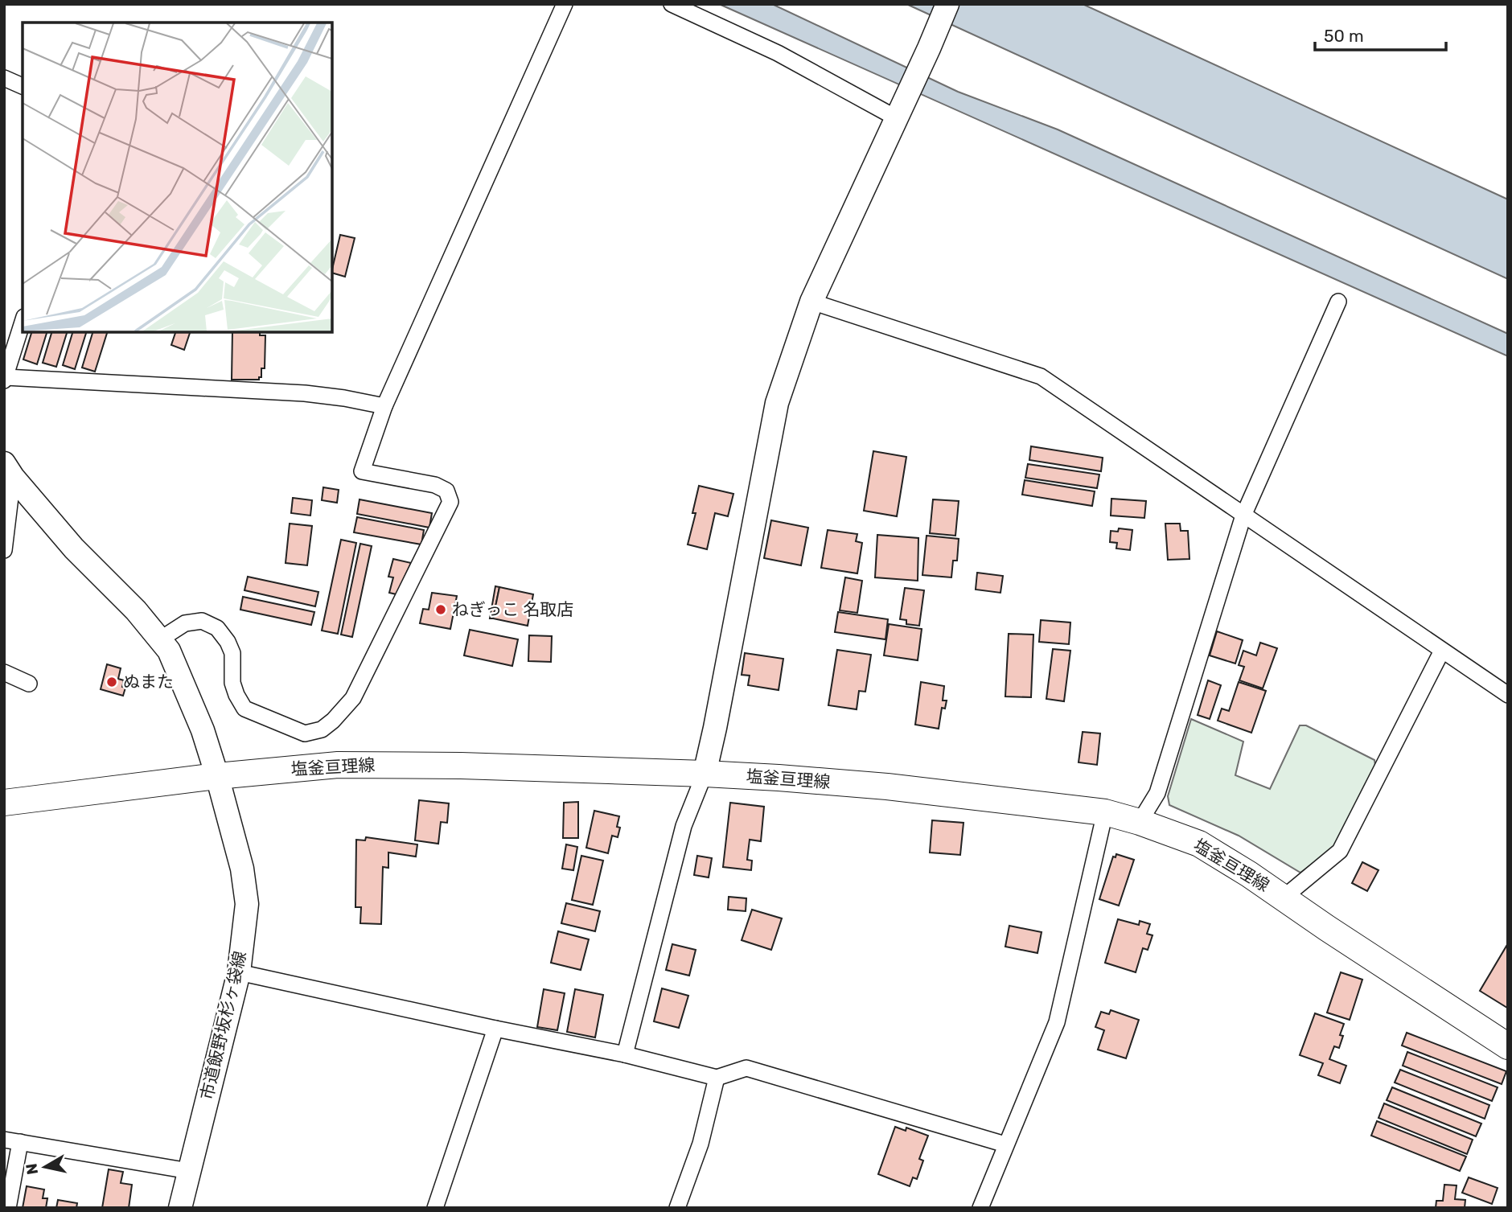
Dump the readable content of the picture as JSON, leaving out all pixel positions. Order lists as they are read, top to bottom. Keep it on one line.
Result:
{"streets":{"main road":["塩釜亘理線"],"street":["市道飯野坂杉ヶ袋線"]},"crossings":[["塩釜亘理線","市道飯野坂杉ヶ袋線"]],"places":["ねぎっこ 名取店","ぬまた"],"scale_bar":"50 m","north":"left"}
